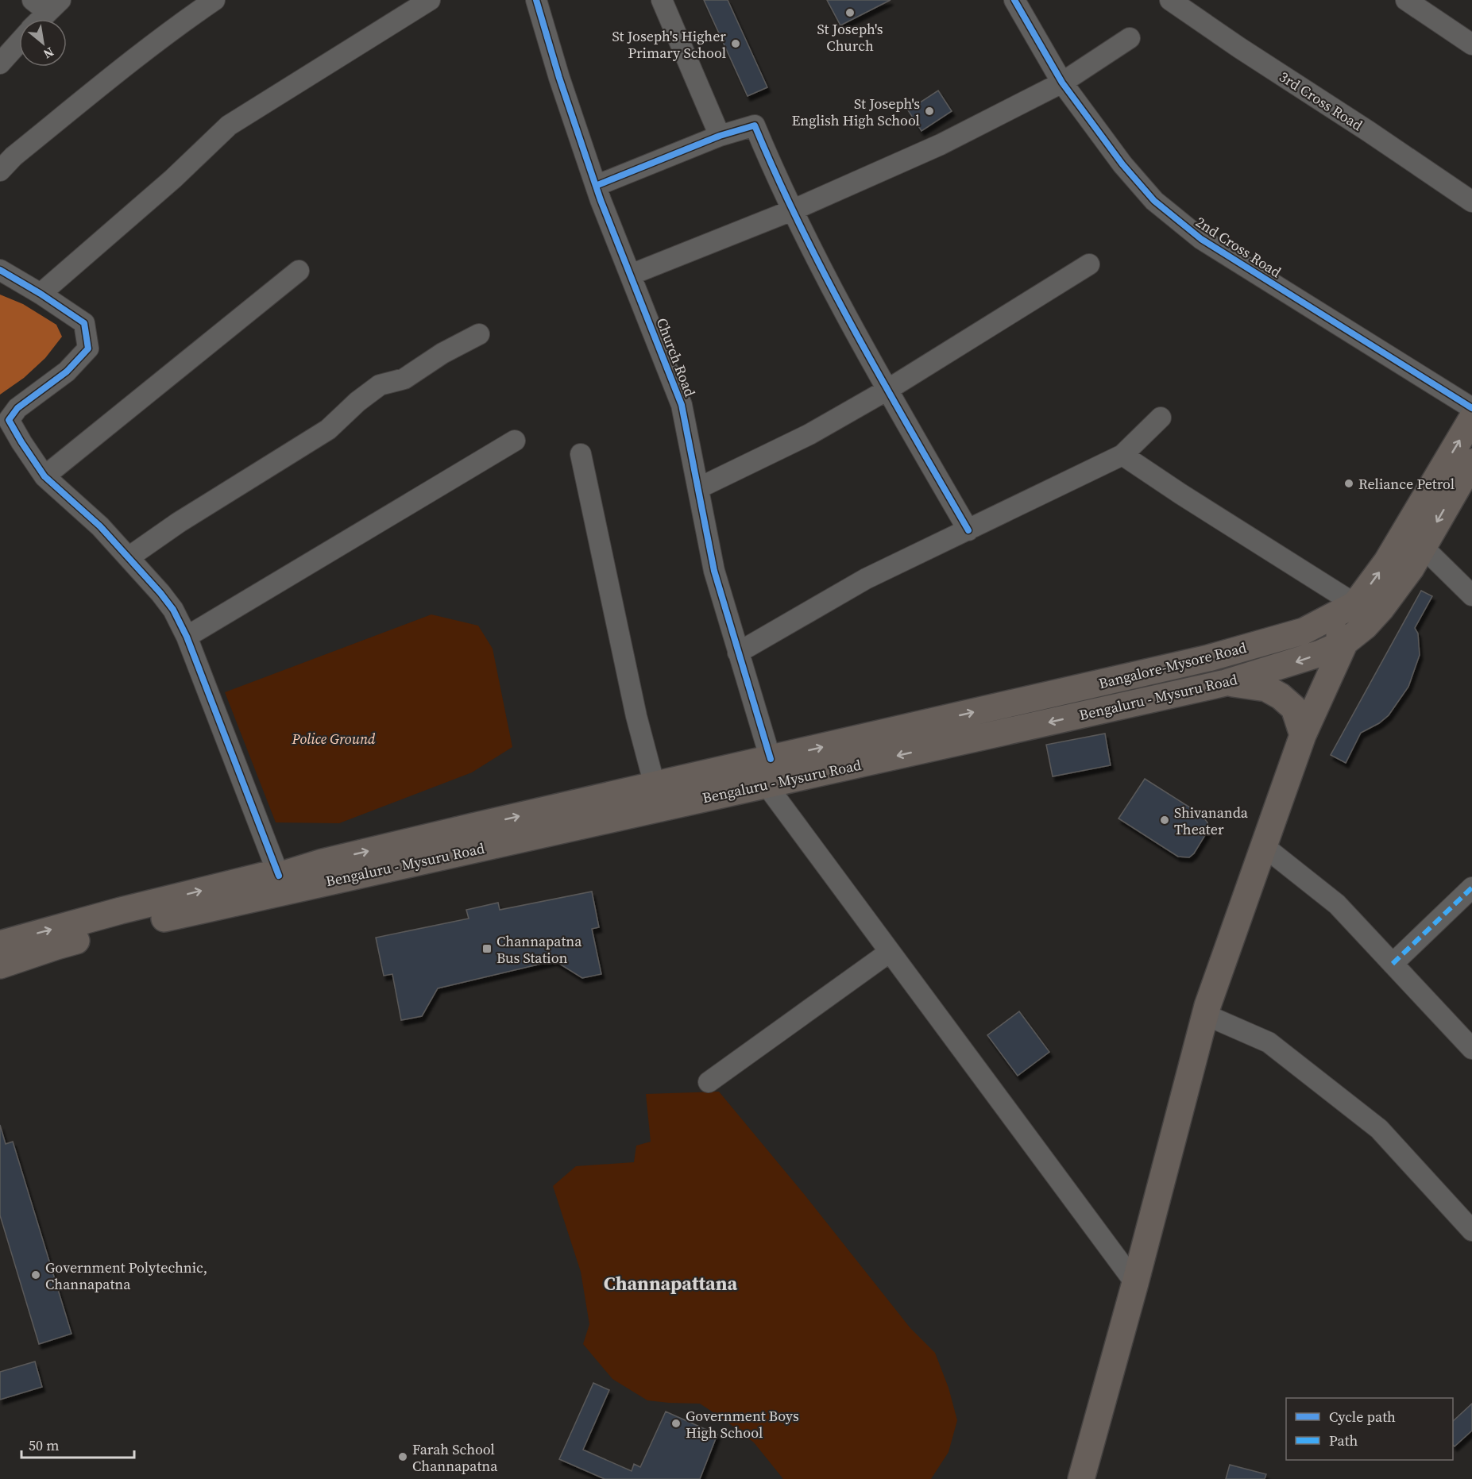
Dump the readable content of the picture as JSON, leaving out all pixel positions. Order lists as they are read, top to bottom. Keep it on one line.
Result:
{"streets":{"main road":["Bangalore-Mysore Road","Bengaluru - Mysuru Road"],"street":["3rd Cross Road","2nd Cross Road","Church Road"]},"crossings":[["Church Road","Bangalore-Mysore Road"],["Church Road","Bengaluru - Mysuru Road"],["Bangalore-Mysore Road","Bengaluru - Mysuru Road"]],"one_way":["Bangalore-Mysore Road"],"districts":["Channapattana"],"parks":["Police Ground"],"places":{"other":["St Joseph's Church","St Joseph's Higher Primary School","St Joseph's English High School","Reliance Petrol","Shivananda Theater","Government Polytechnic, Channapatna","Government Boys High School","Farah School Channapatna"],"transit":["Channapatna Bus Station"]},"legend":["Cycle path","Path"],"scale_bar":"50 m","north":"bottom right"}
